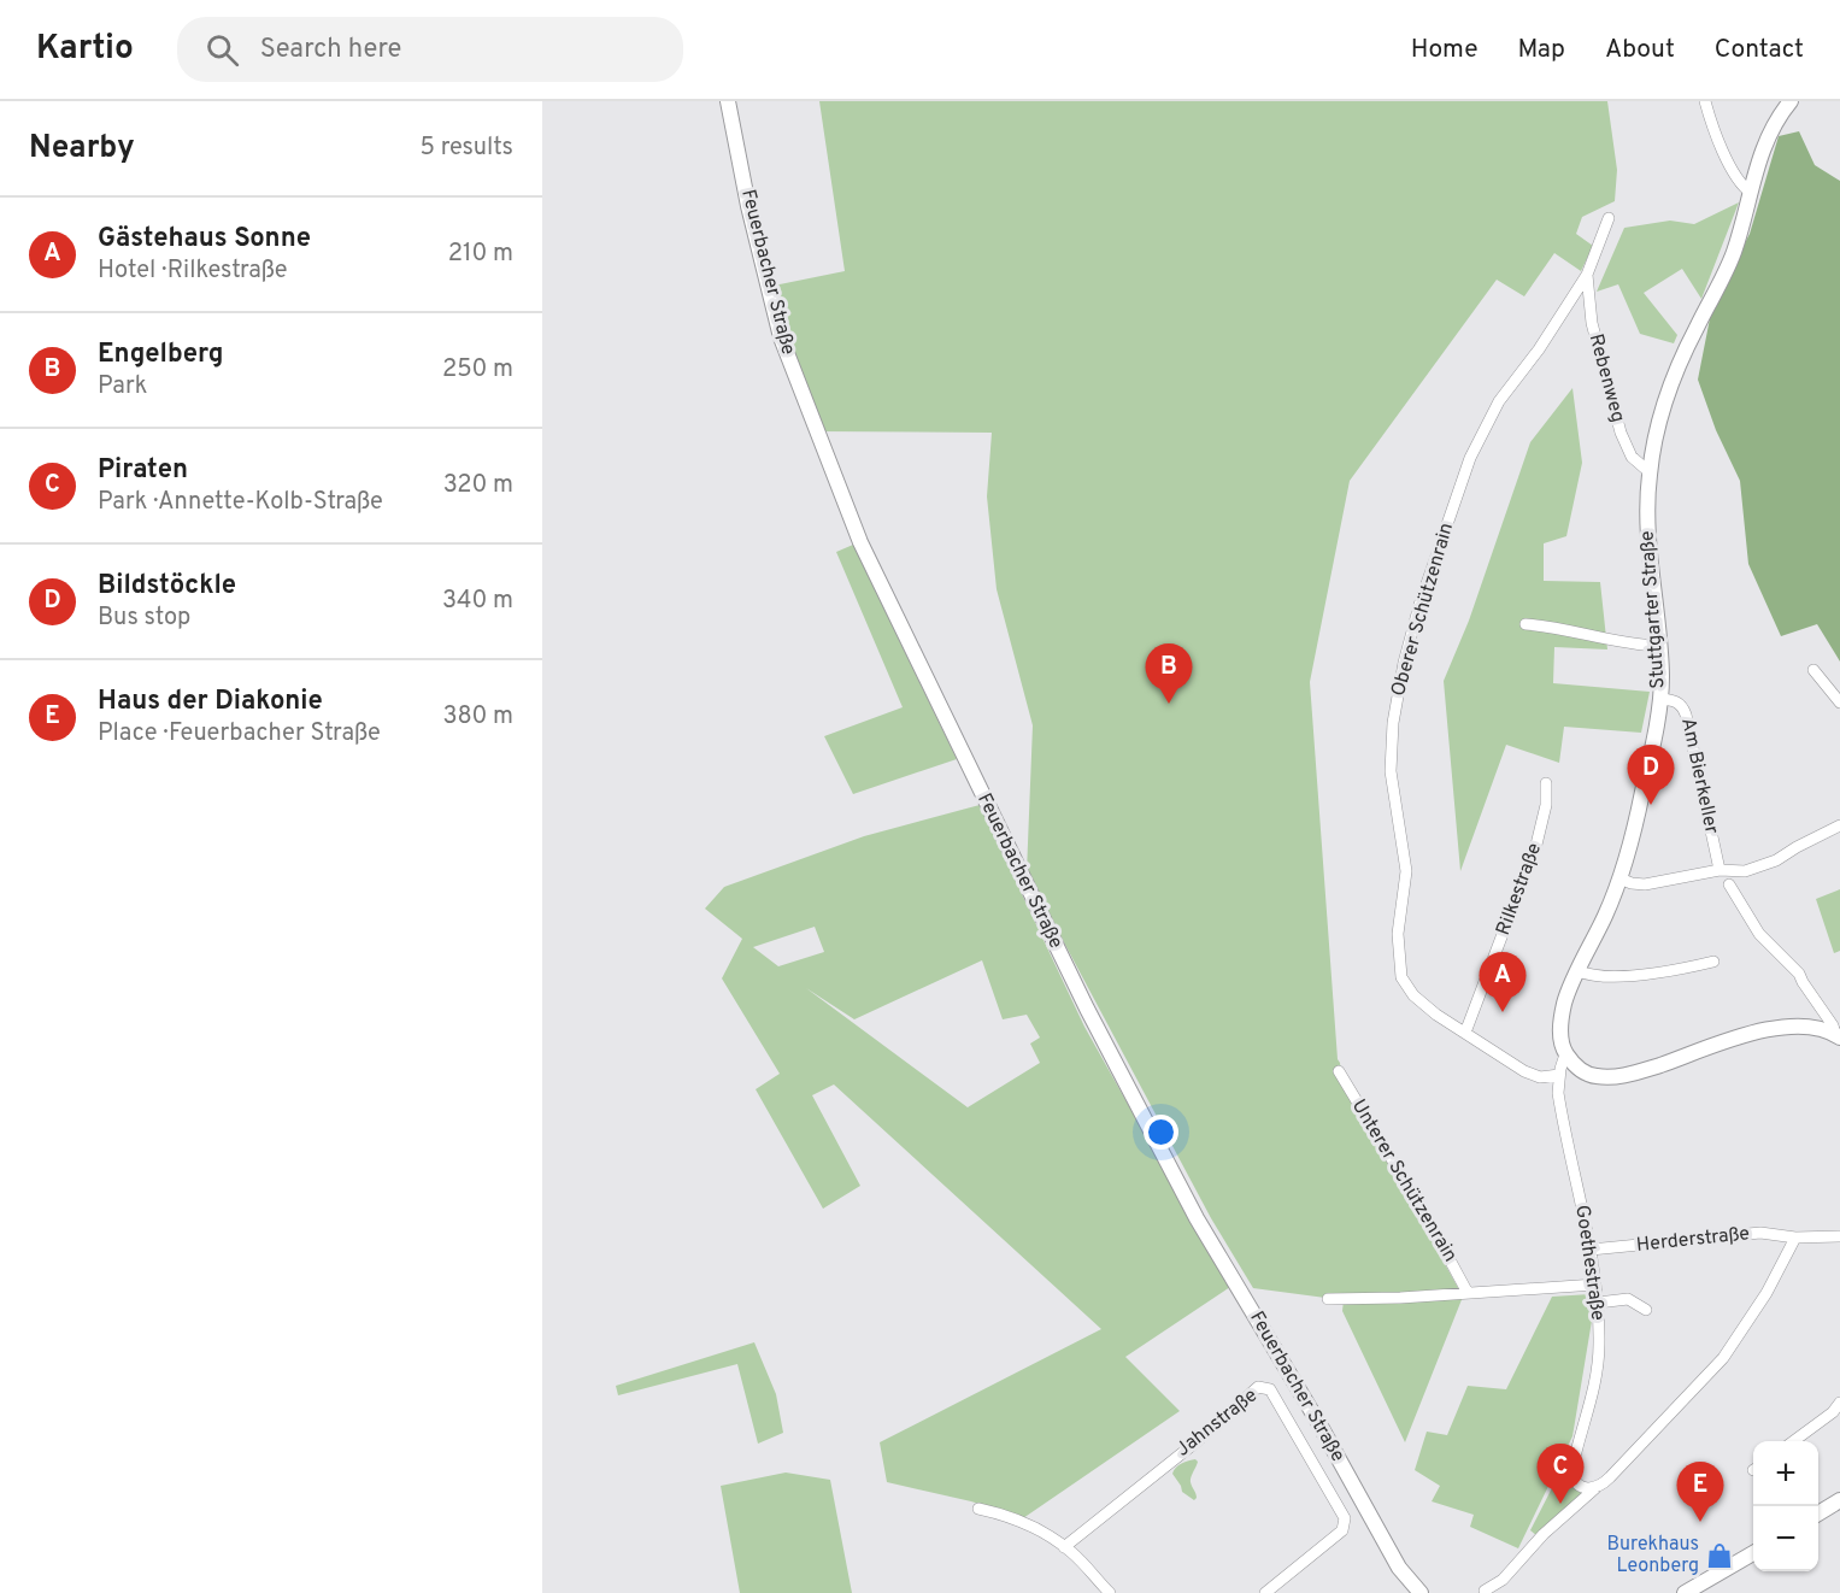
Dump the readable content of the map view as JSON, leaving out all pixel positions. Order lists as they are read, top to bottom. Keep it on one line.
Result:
{"streets":{"main road":["Feuerbacher Straße","Stuttgarter Straße"],"street":["Rebenweg","Oberer Schützenrain","Am Bierkeller","Rilkestraße","Unterer Schützenrain","Herderstraße","Goethestraße","Jahnstraße"]},"crossings":[["Rebenweg","Oberer Schützenrain"],["Rebenweg","Stuttgarter Straße"],["Oberer Schützenrain","Rilkestraße"],["Oberer Schützenrain","Goethestraße"],["Stuttgarter Straße","Am Bierkeller"],["Stuttgarter Straße","Goethestraße"],["Unterer Schützenrain","Goethestraße"],["Herderstraße","Goethestraße"]],"places":{"shop":["Burekhaus Leonberg"]},"page":{"header":"Kartio","search":"Search here","nav":["Home","Map","About","Contact"],"heading":["Nearby","5 results"],"list":[{"mark":"A","name":"Gästehaus Sonne","note":"Hotel · Rilkestraße","value":"210 m"},{"mark":"B","name":"Engelberg","note":"Park","value":"250 m"},{"mark":"C","name":"Piraten","note":"Park · Annette-Kolb-Straße","value":"320 m"},{"mark":"D","name":"Bildstöckle","note":"Bus stop","value":"340 m"},{"mark":"E","name":"Haus der Diakonie","note":"Place · Feuerbacher Straße","value":"380 m"}],"pins":["B","D","A","C","E"],"map_buttons":["+","−"]}}
